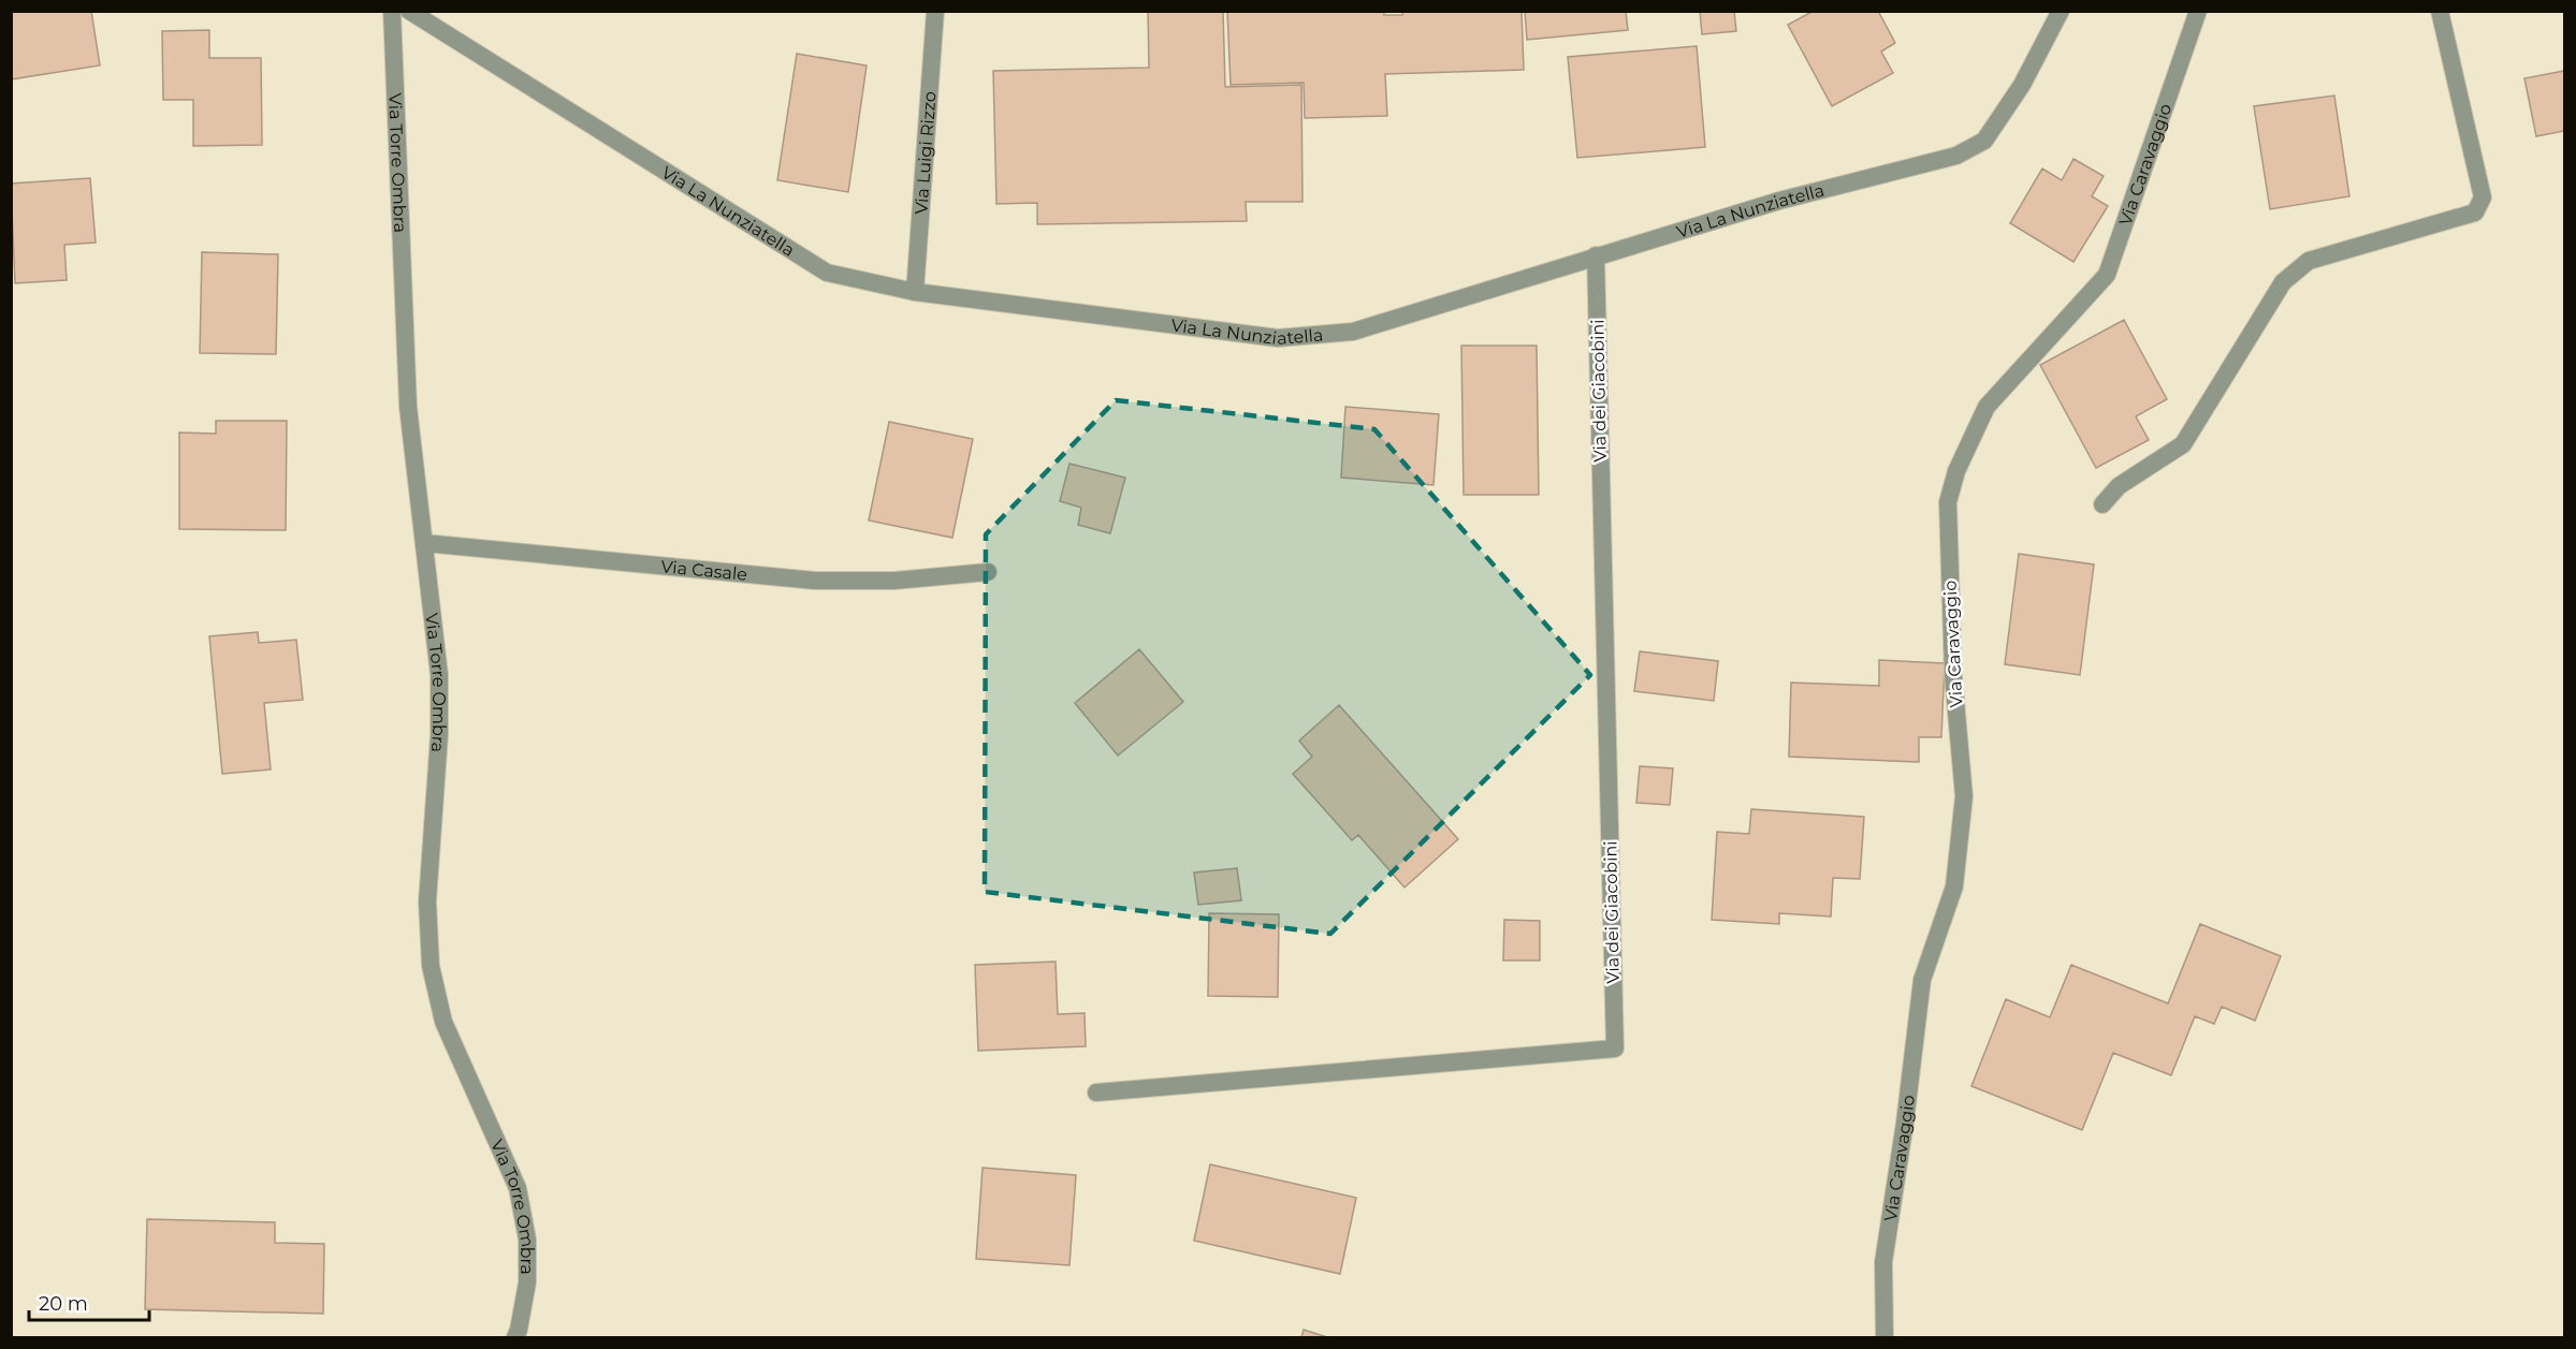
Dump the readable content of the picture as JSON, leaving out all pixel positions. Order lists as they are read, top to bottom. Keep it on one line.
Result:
{"streets":{"street":["Via Luigi Rizzo","Via Torre Ombra","Via Caravaggio","Via La Nunziatella","Via dei Giacobini","Via Casale"]},"crossings":[["Via Luigi Rizzo","Via La Nunziatella"],["Via Torre Ombra","Via Casale"],["Via La Nunziatella","Via dei Giacobini"]],"scale_bar":"20 m"}
